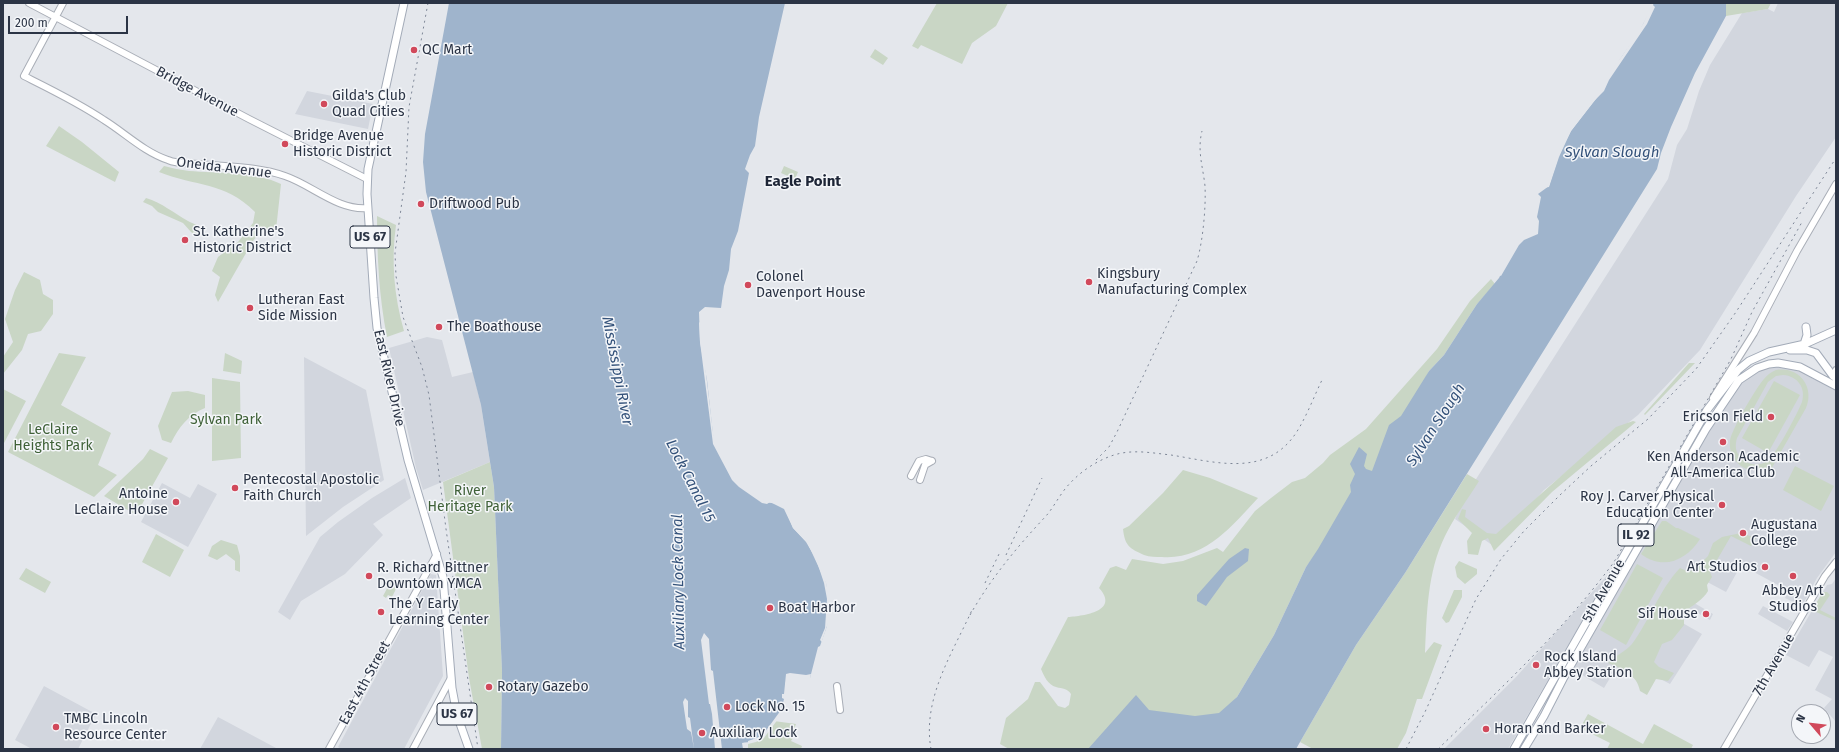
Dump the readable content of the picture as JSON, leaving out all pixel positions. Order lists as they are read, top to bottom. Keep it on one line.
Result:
{"streets":{"main road":["US 67","East River Drive","IL 92","5th Avenue"],"street":["Bridge Avenue","Oneida Avenue","7th Avenue","East 4th Street"]},"crossings":[["Bridge Avenue","Oneida Avenue"],["Bridge Avenue","East River Drive"],["Oneida Avenue","East River Drive"],["East River Drive","East 4th Street"],["IL 92","5th Avenue"]],"districts":["Eagle Point"],"water":["Sylvan Slough","Mississippi River","Lock Canal 15","Auxiliary Lock Canal"],"parks":["Sylvan Park","LeClaire Heights Park","River Heritage Park"],"places":["QC Mart","Gilda's Club Quad Cities","Bridge Avenue Historic District","Driftwood Pub","St. Katherine's Historic District","Kingsbury Manufacturing Complex","Colonel Davenport House","Lutheran East Side Mission","The Boathouse","Ericson Field","Ken Anderson Academic All-America Club","Pentecostal Apostolic Faith Church","Antoine LeClaire House","Roy J. Carver Physical Education Center","Augustana College","Art Studios","R. Richard Bittner Downtown YMCA","Abbey Art Studios","Boat Harbor","The Y Early Learning Center","Sif House","Rock Island Abbey Station","Rotary Gazebo","Lock No. 15","TMBC Lincoln Resource Center","Horan and Barker","Auxiliary Lock"],"scale_bar":"200 m","north":"top left"}
